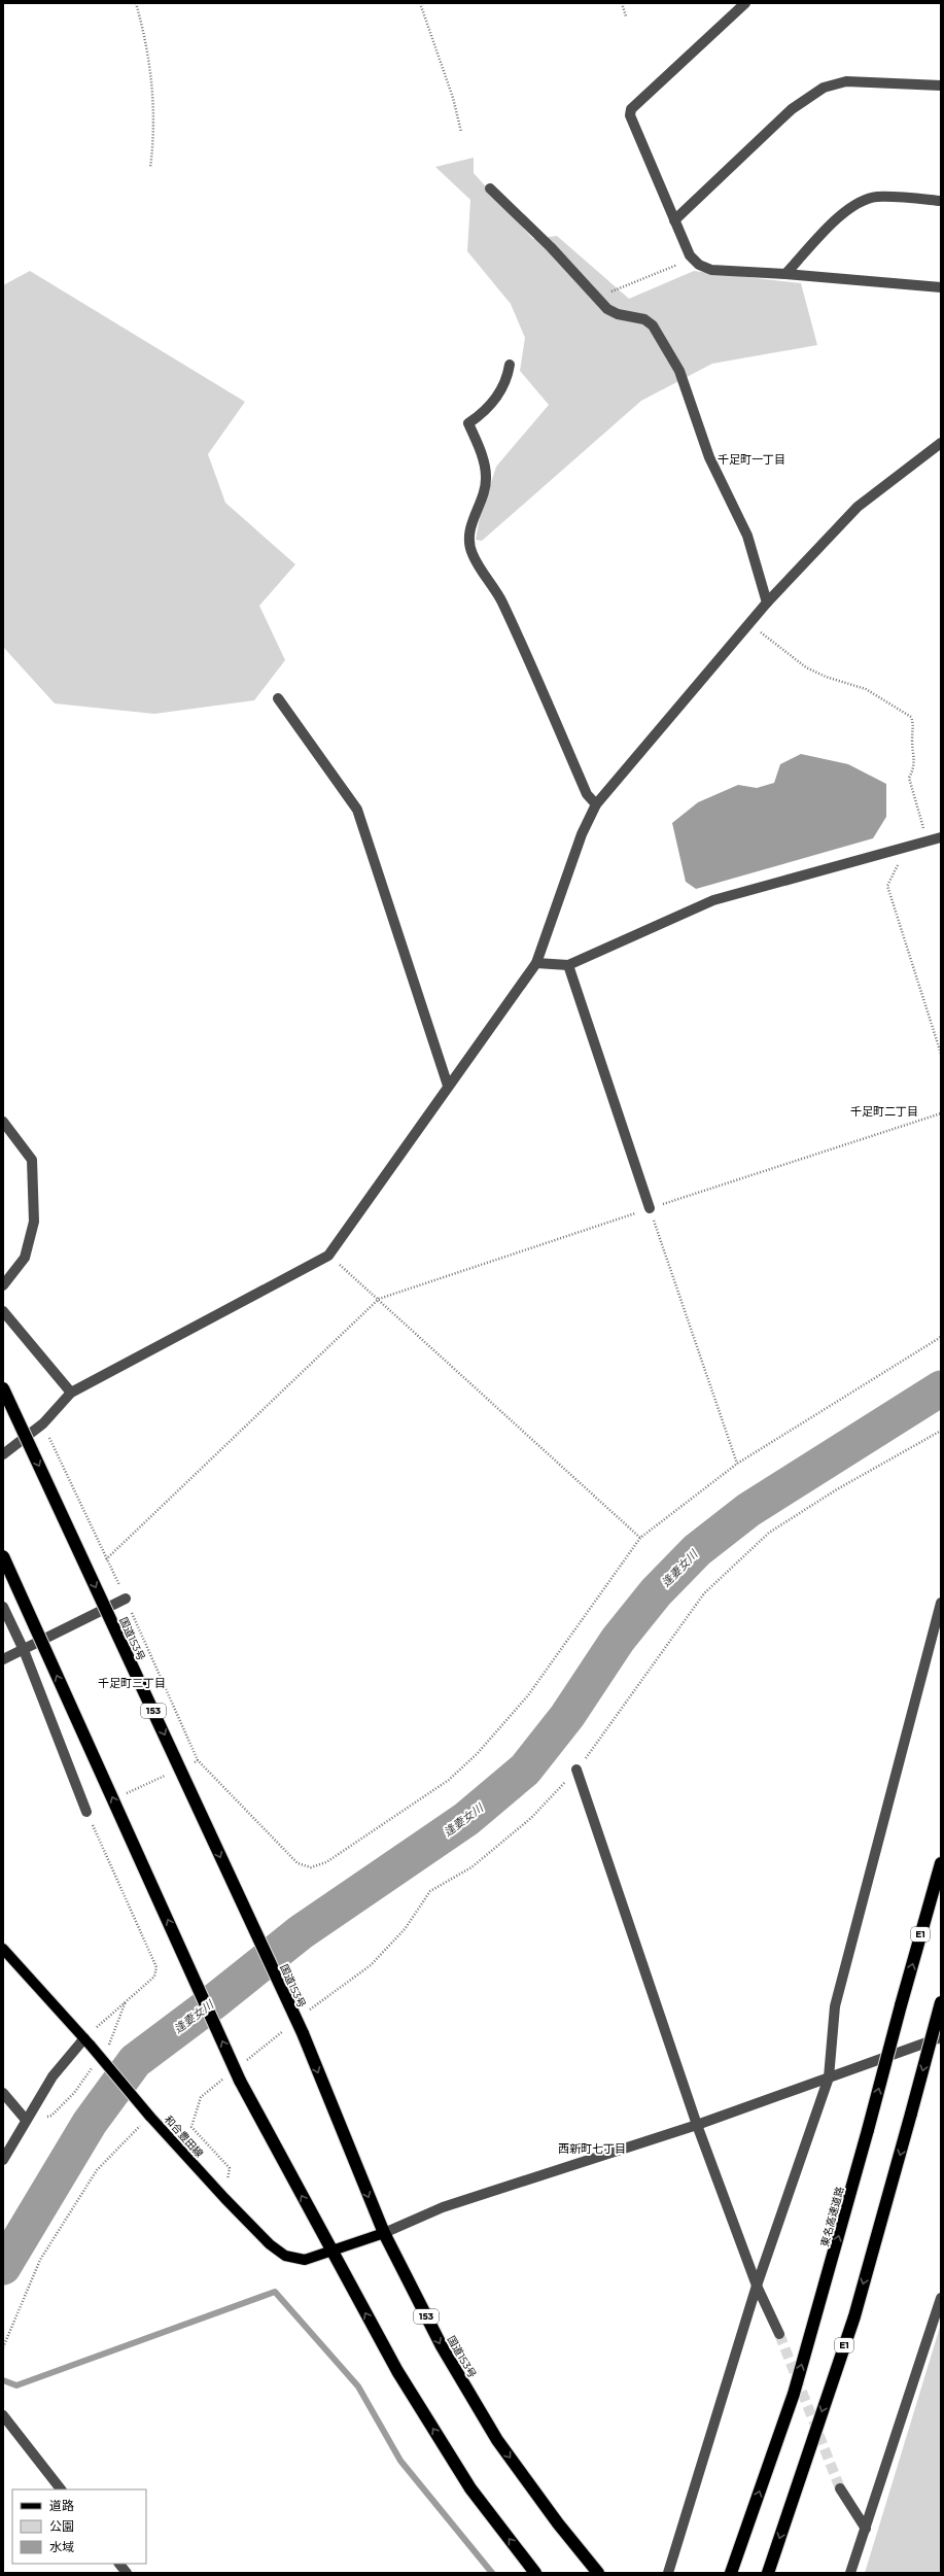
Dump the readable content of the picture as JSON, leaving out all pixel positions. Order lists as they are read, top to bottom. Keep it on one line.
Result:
{"streets":{"highway":["国道153号","153","E1","東名高速道路"],"main road":["和合豊田線"]},"crossings":[["国道153号","和合豊田線"]],"districts":["千足町一丁目","千足町二丁目","千足町三丁目","西新町七丁目"],"water":["逢妻女川"],"legend":["道路","公園","水域"]}
